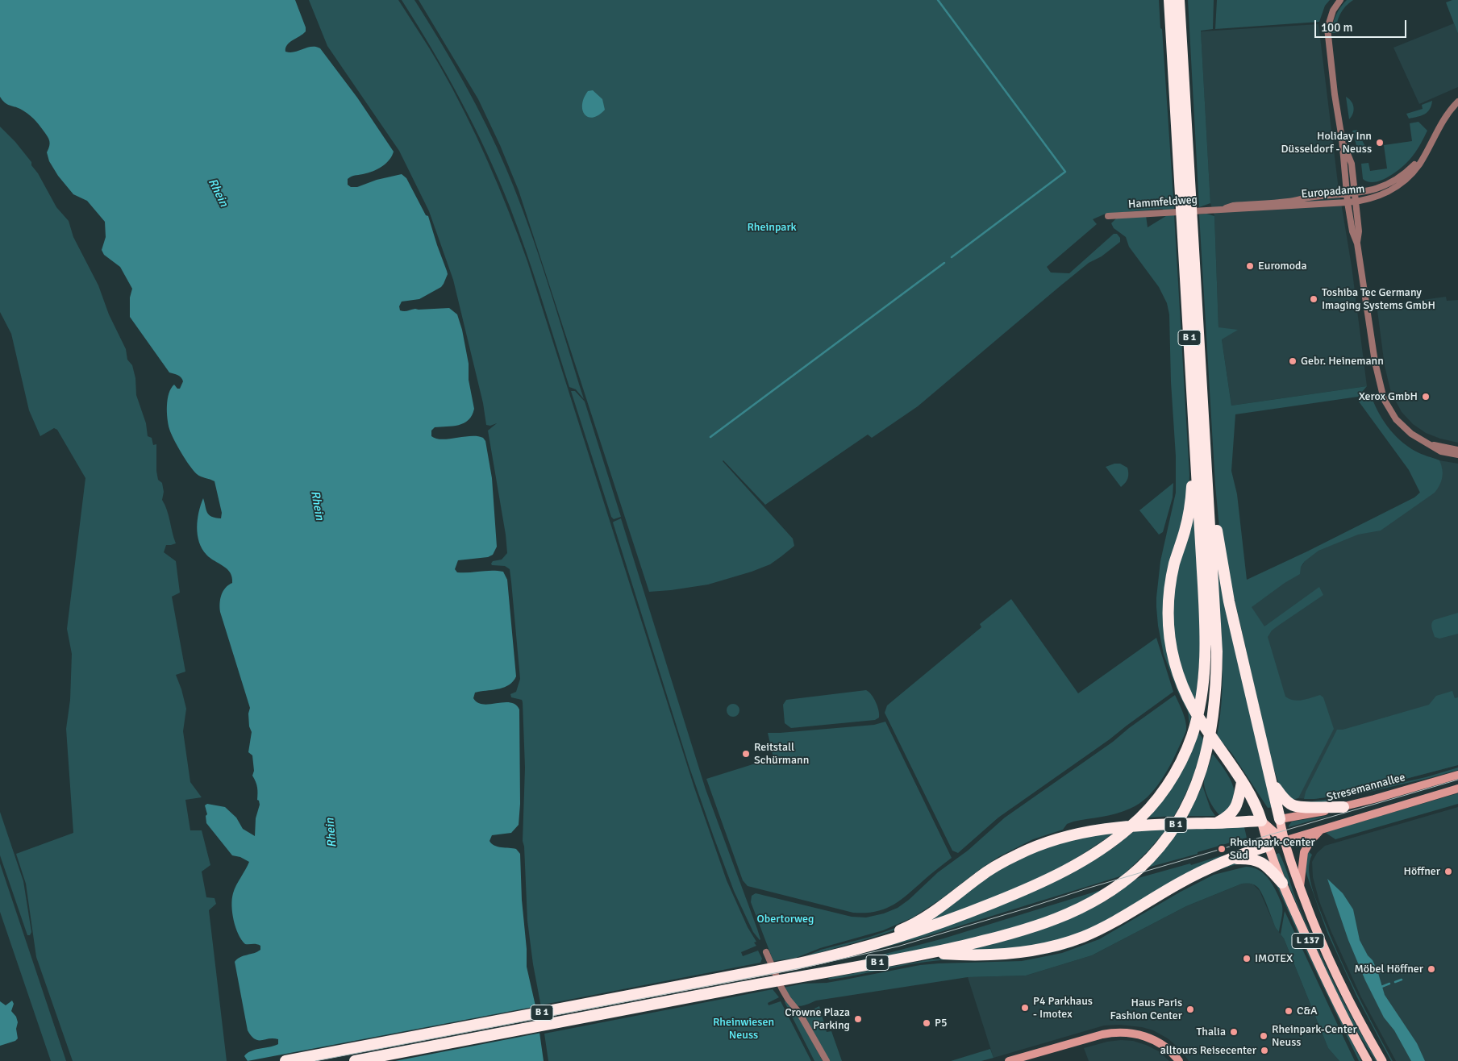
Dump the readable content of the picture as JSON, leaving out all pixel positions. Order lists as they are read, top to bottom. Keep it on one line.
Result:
{"streets":{"highway":["B 1"],"main road":["Stresemannallee","L 137"],"street":["Europadamm","Hammfeldweg"]},"crossings":[["Europadamm","Hammfeldweg"],["Stresemannallee","L 137"]],"water":["Rhein"],"parks":["Rheinpark","Obertorweg","Rheinwiesen Neuss"],"places":["Holiday Inn Düsseldorf - Neuss","Euromoda","Toshiba Tec Germany Imaging Systems GmbH","Gebr. Heinemann","Xerox GmbH","Reitstall Schürmann","Rheinpark-Center Süd","Höffner","IMOTEX","Möbel Höffner","P4 Parkhaus - Imotex","Haus Paris Fashion Center","C&A","Crowne Plaza Parking","P5","Thalia","Rheinpark-Center Neuss","alltours Reisecenter"],"scale_bar":"100 m"}
